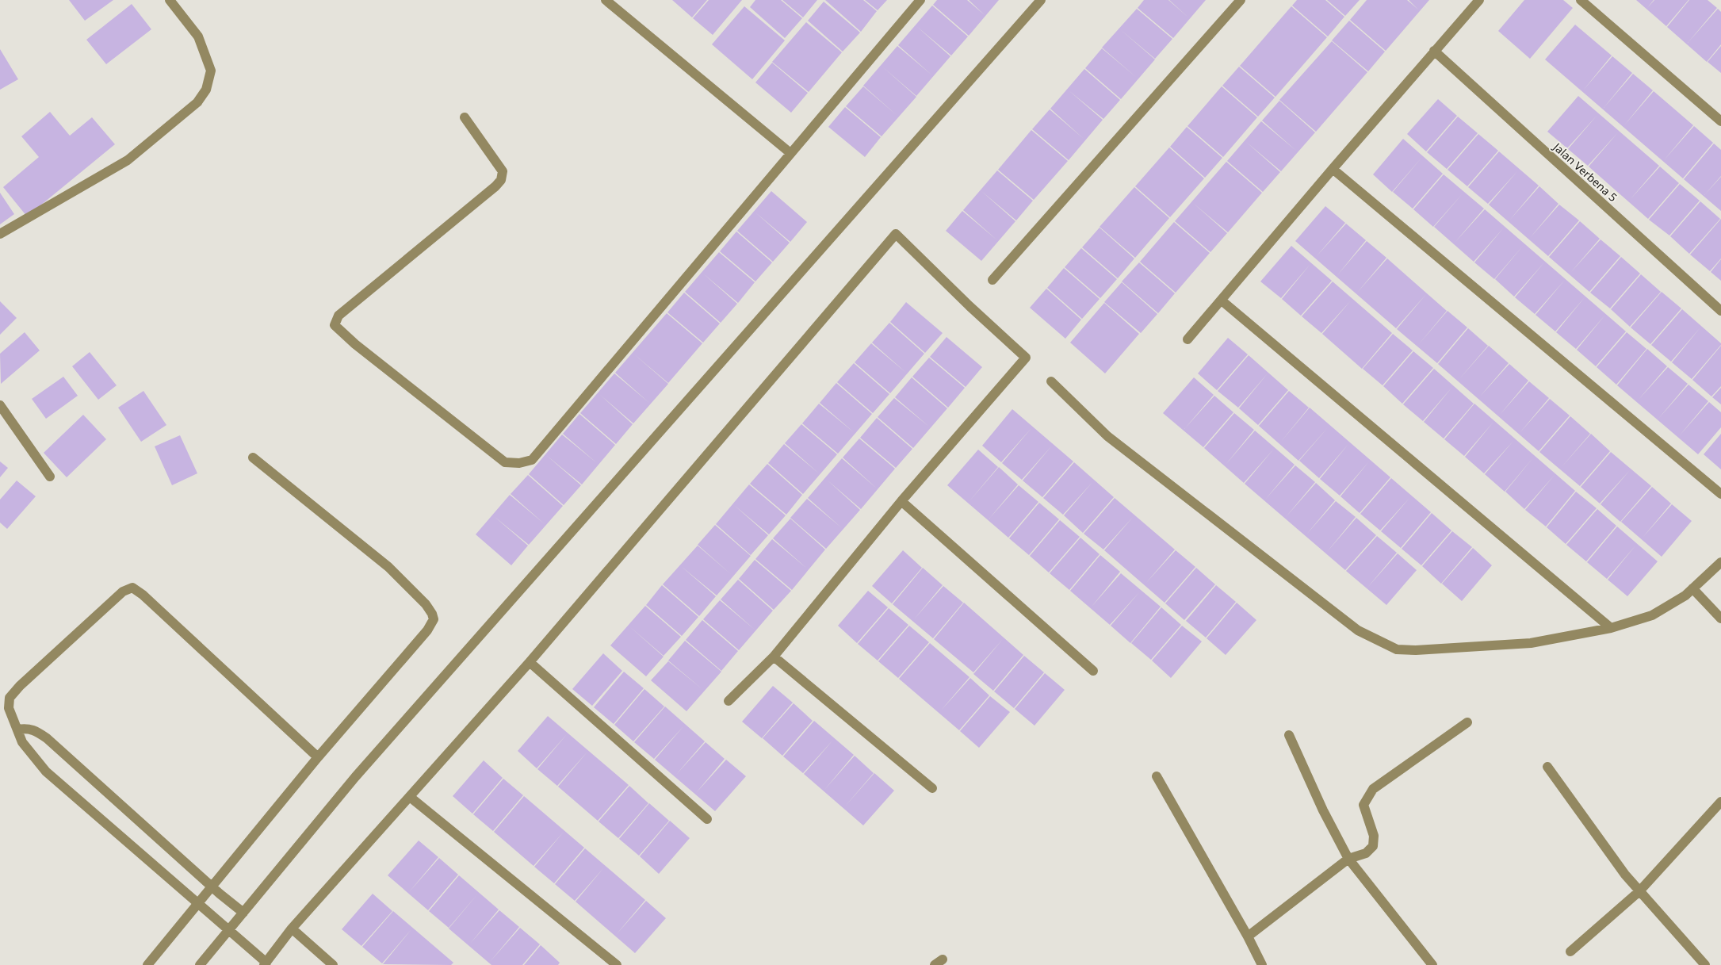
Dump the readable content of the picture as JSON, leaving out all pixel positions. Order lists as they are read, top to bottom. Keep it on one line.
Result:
{"streets":{"street":["Jalan Verbena 5"]}}
